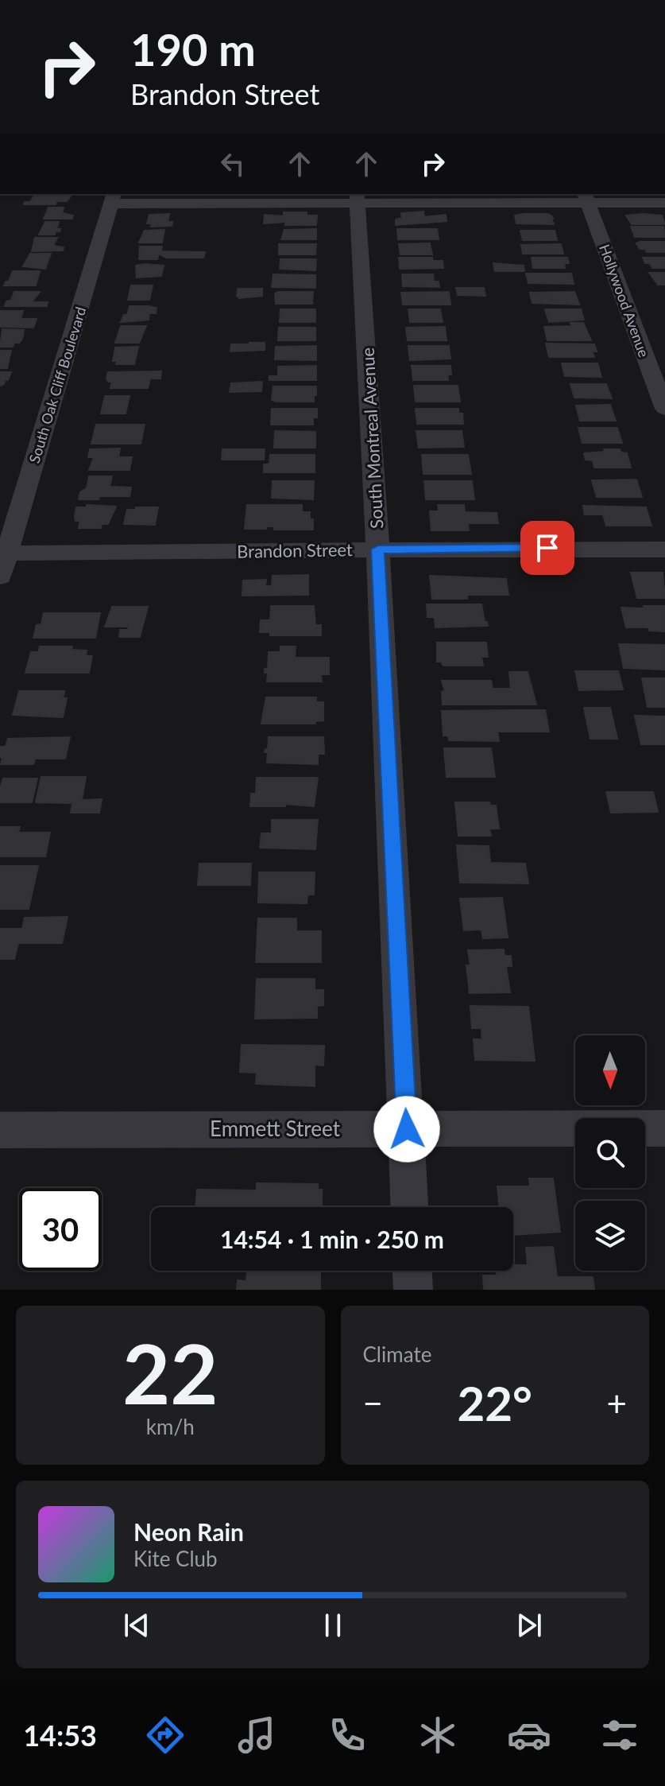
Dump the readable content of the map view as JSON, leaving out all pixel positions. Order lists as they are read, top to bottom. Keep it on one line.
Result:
{"streets":{"street":["Hollywood Avenue","South Oak Cliff Boulevard","South Montreal Avenue","Brandon Street","Emmett Street"]},"crossings":[["South Oak Cliff Boulevard","Brandon Street"],["South Montreal Avenue","Brandon Street"],["South Montreal Avenue","Emmett Street"]],"north":"bottom","page":{"turn":["190 m","Brandon Street"],"limit":"30","trip":"14:54 · 1 min · 250 m","tile":[["22","km/h"],"Climate"],"heat":["−","22°","+"],"song":["Neon Rain","Kite Club"],"tabs":"14:53"}}
